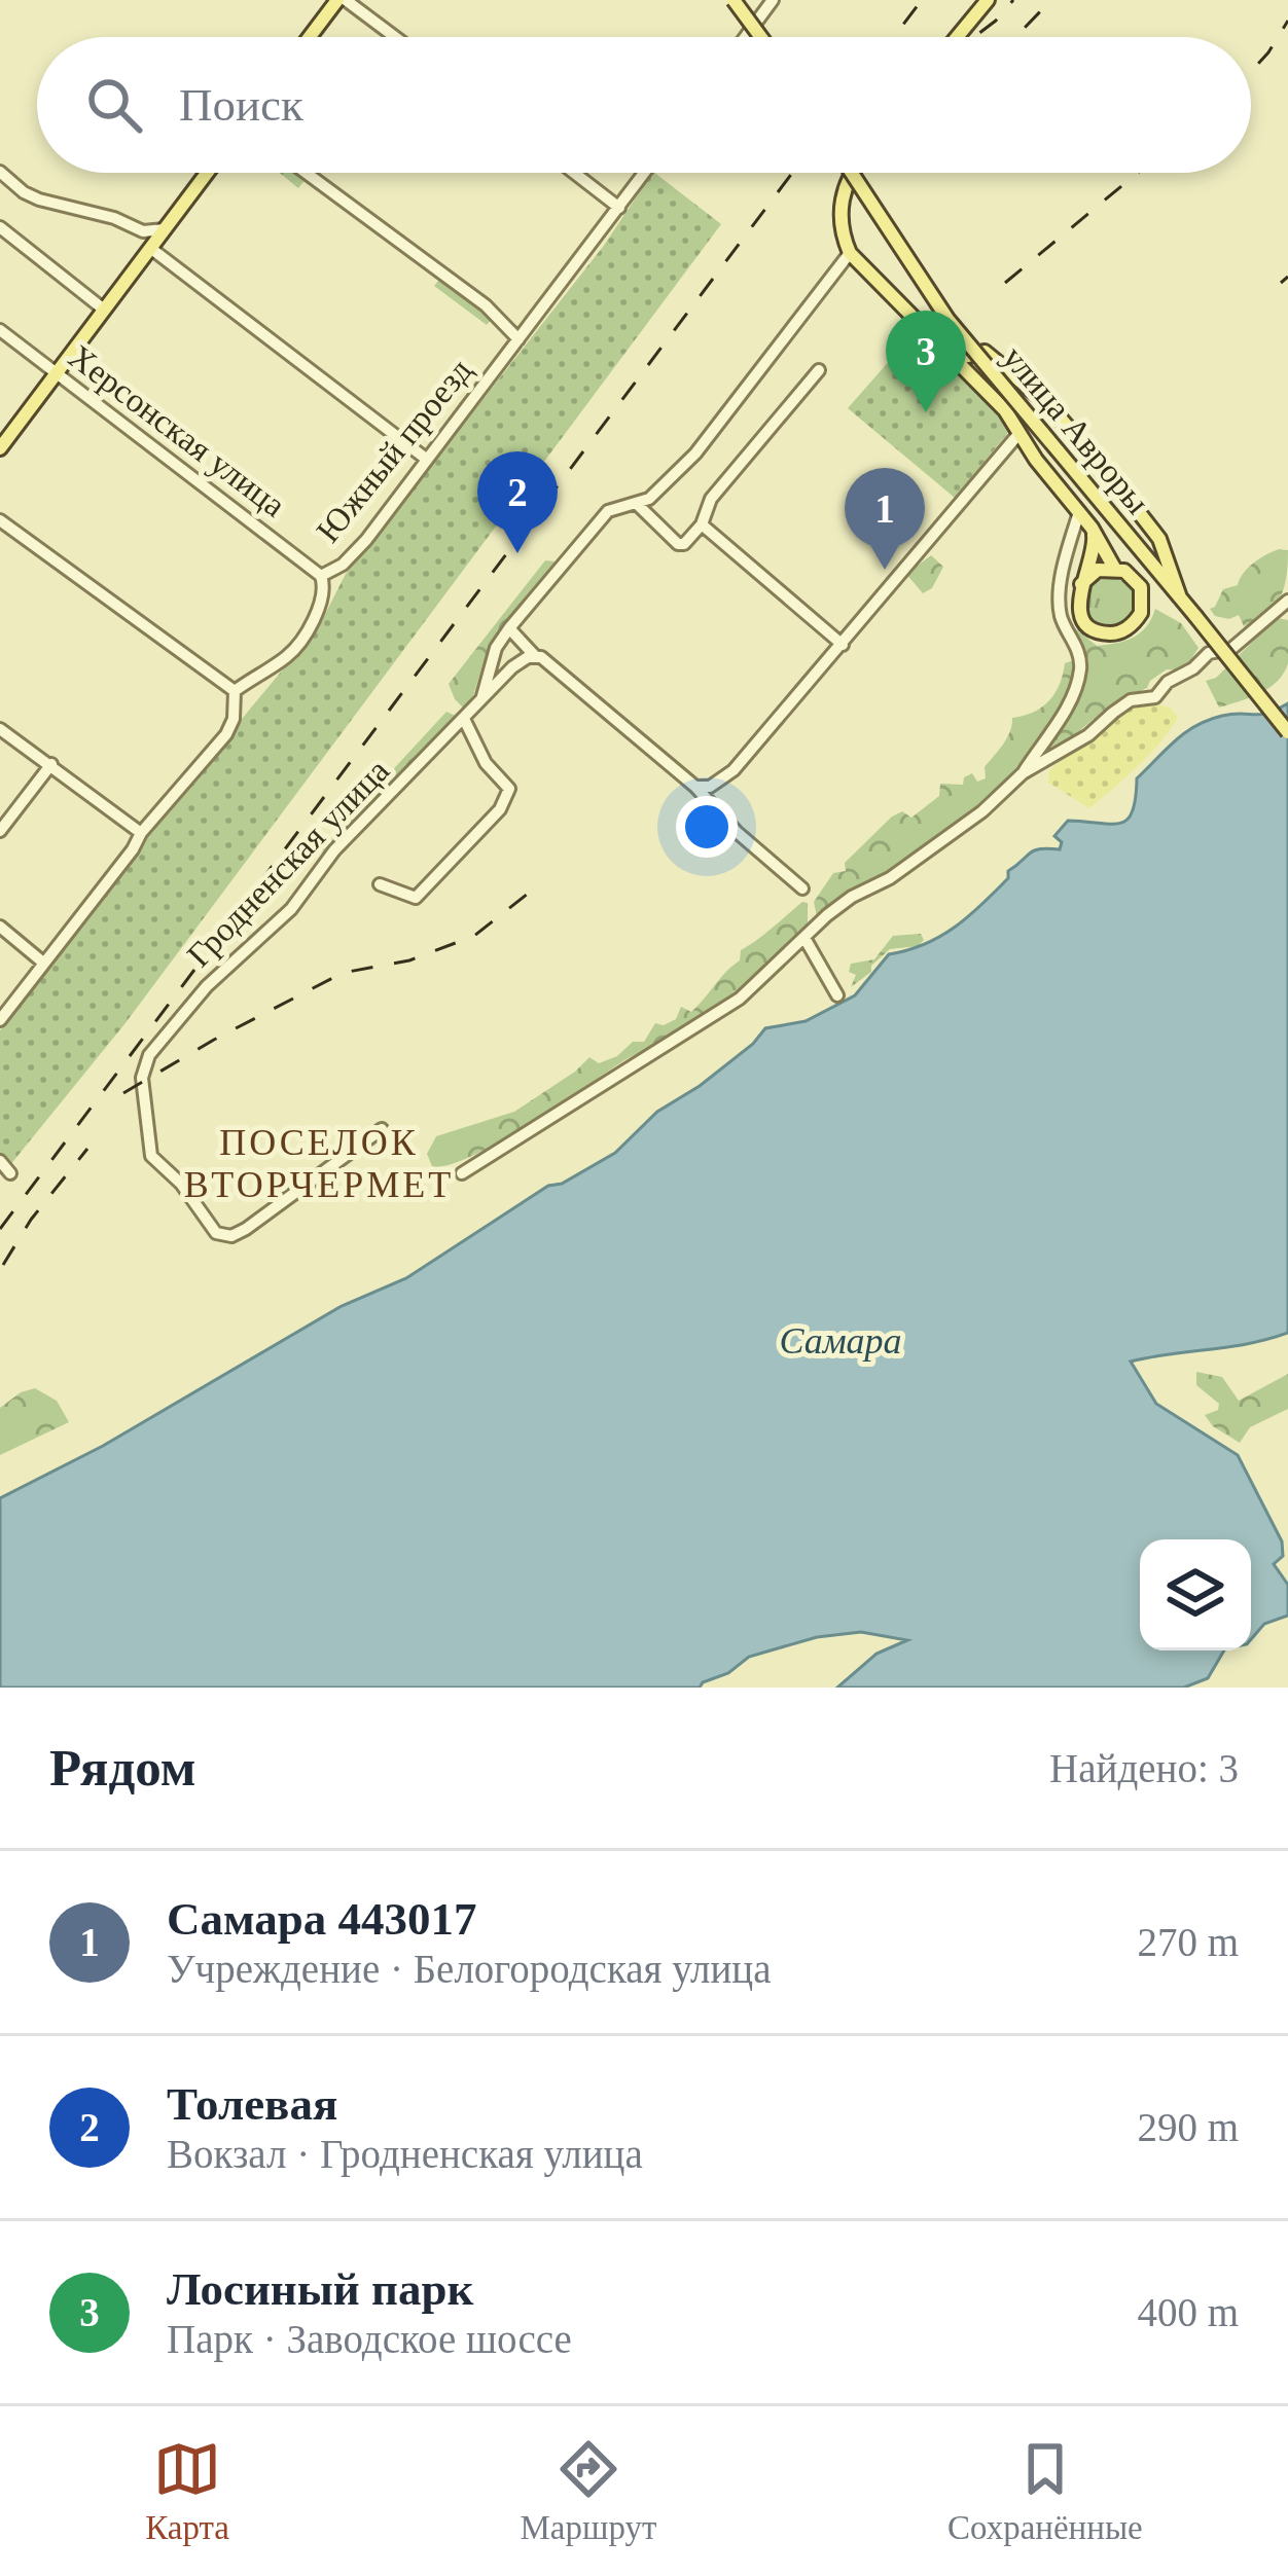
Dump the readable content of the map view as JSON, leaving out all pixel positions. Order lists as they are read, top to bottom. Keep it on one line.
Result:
{"streets":{"main road":["улица Авроры"],"street":["Херсонская улица","Южный проезд","Гродненская улица"]},"crossings":[["Херсонская улица","Южный проезд"]],"districts":["ПОСЕЛОК ВТОРЧЕРМЕТ"],"water":["Самара"],"page":{"search":"Поиск","pins":["3","2","1"],"heading":["Рядом","Найдено: 3"],"list":[{"mark":"1","name":"Самара 443017","note":"Учреждение · Белогородская улица","value":"270 m"},{"mark":"2","name":"Толевая","note":"Вокзал · Гродненская улица","value":"290 m"},{"mark":"3","name":"Лосиный парк","note":"Парк · Заводское шоссе","value":"400 m"}],"nav":["Карта","Маршрут","Сохранённые"]}}
